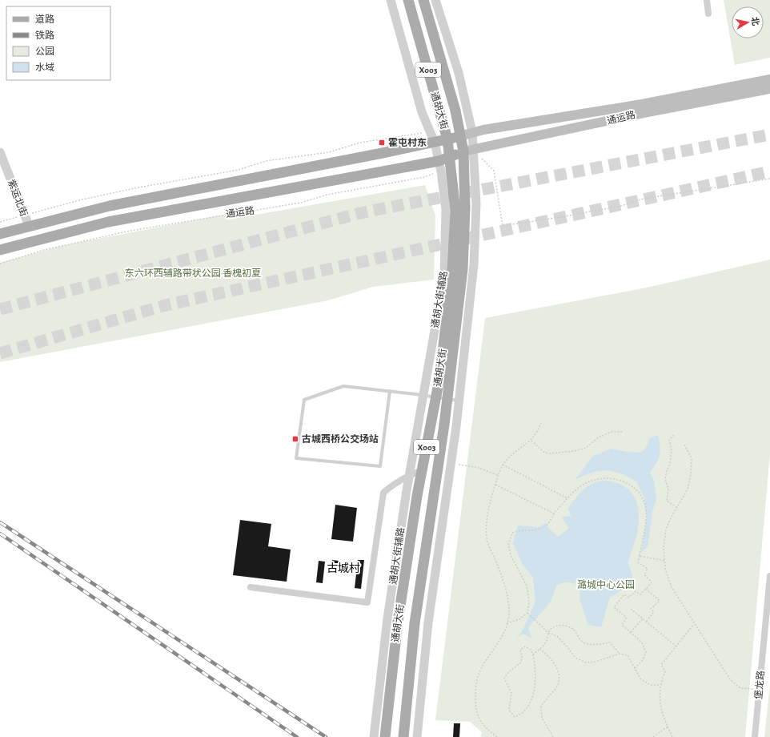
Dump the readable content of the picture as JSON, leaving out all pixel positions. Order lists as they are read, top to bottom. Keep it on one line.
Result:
{"streets":{"main road":["X003","通胡大街","通运路"],"street":["紫运北街","通胡大街辅路","堡龙路"]},"crossings":[["通胡大街","通运路"],["通运路","紫运北街"],["通运路","通胡大街辅路"]],"districts":["古城村"],"parks":["东六环西辅路带状公园·香槐初夏","潞城中心公园"],"places":{"transit":["霍屯村东","古城西桥公交场站"]},"legend":["道路","铁路","公园","水域"],"north":"right"}
